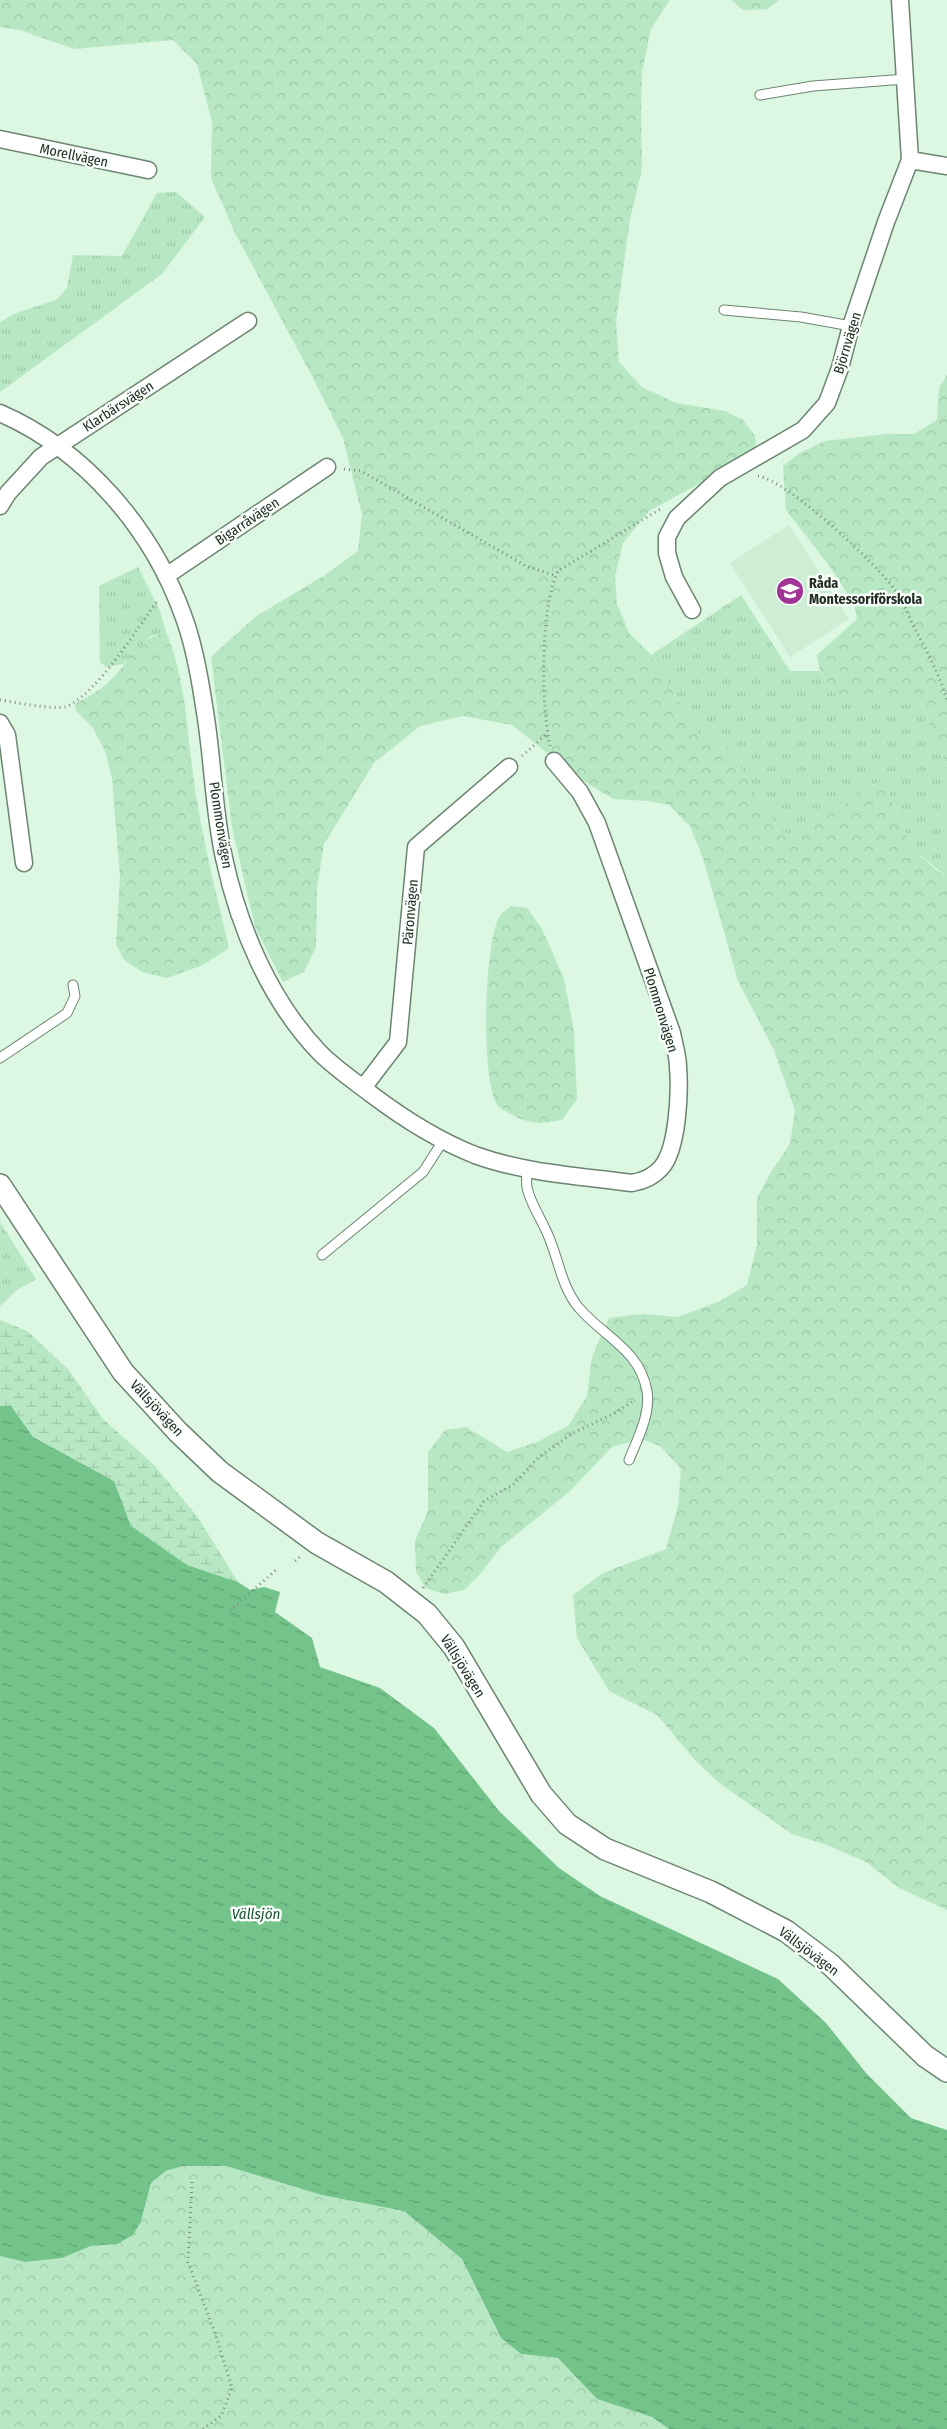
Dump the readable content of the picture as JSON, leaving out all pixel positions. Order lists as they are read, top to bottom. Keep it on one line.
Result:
{"streets":{"street":["Morellvägen","Björnvägen","Klarbärsvägen","Bigarråvägen","Plommonvägen","Päronvägen","Vällsjövägen"]},"crossings":[["Klarbärsvägen","Plommonvägen"],["Bigarråvägen","Plommonvägen"],["Plommonvägen","Päronvägen"]],"water":["Vällsjön"],"places":{"school or university":["Råda Montessoriförskola"]}}
